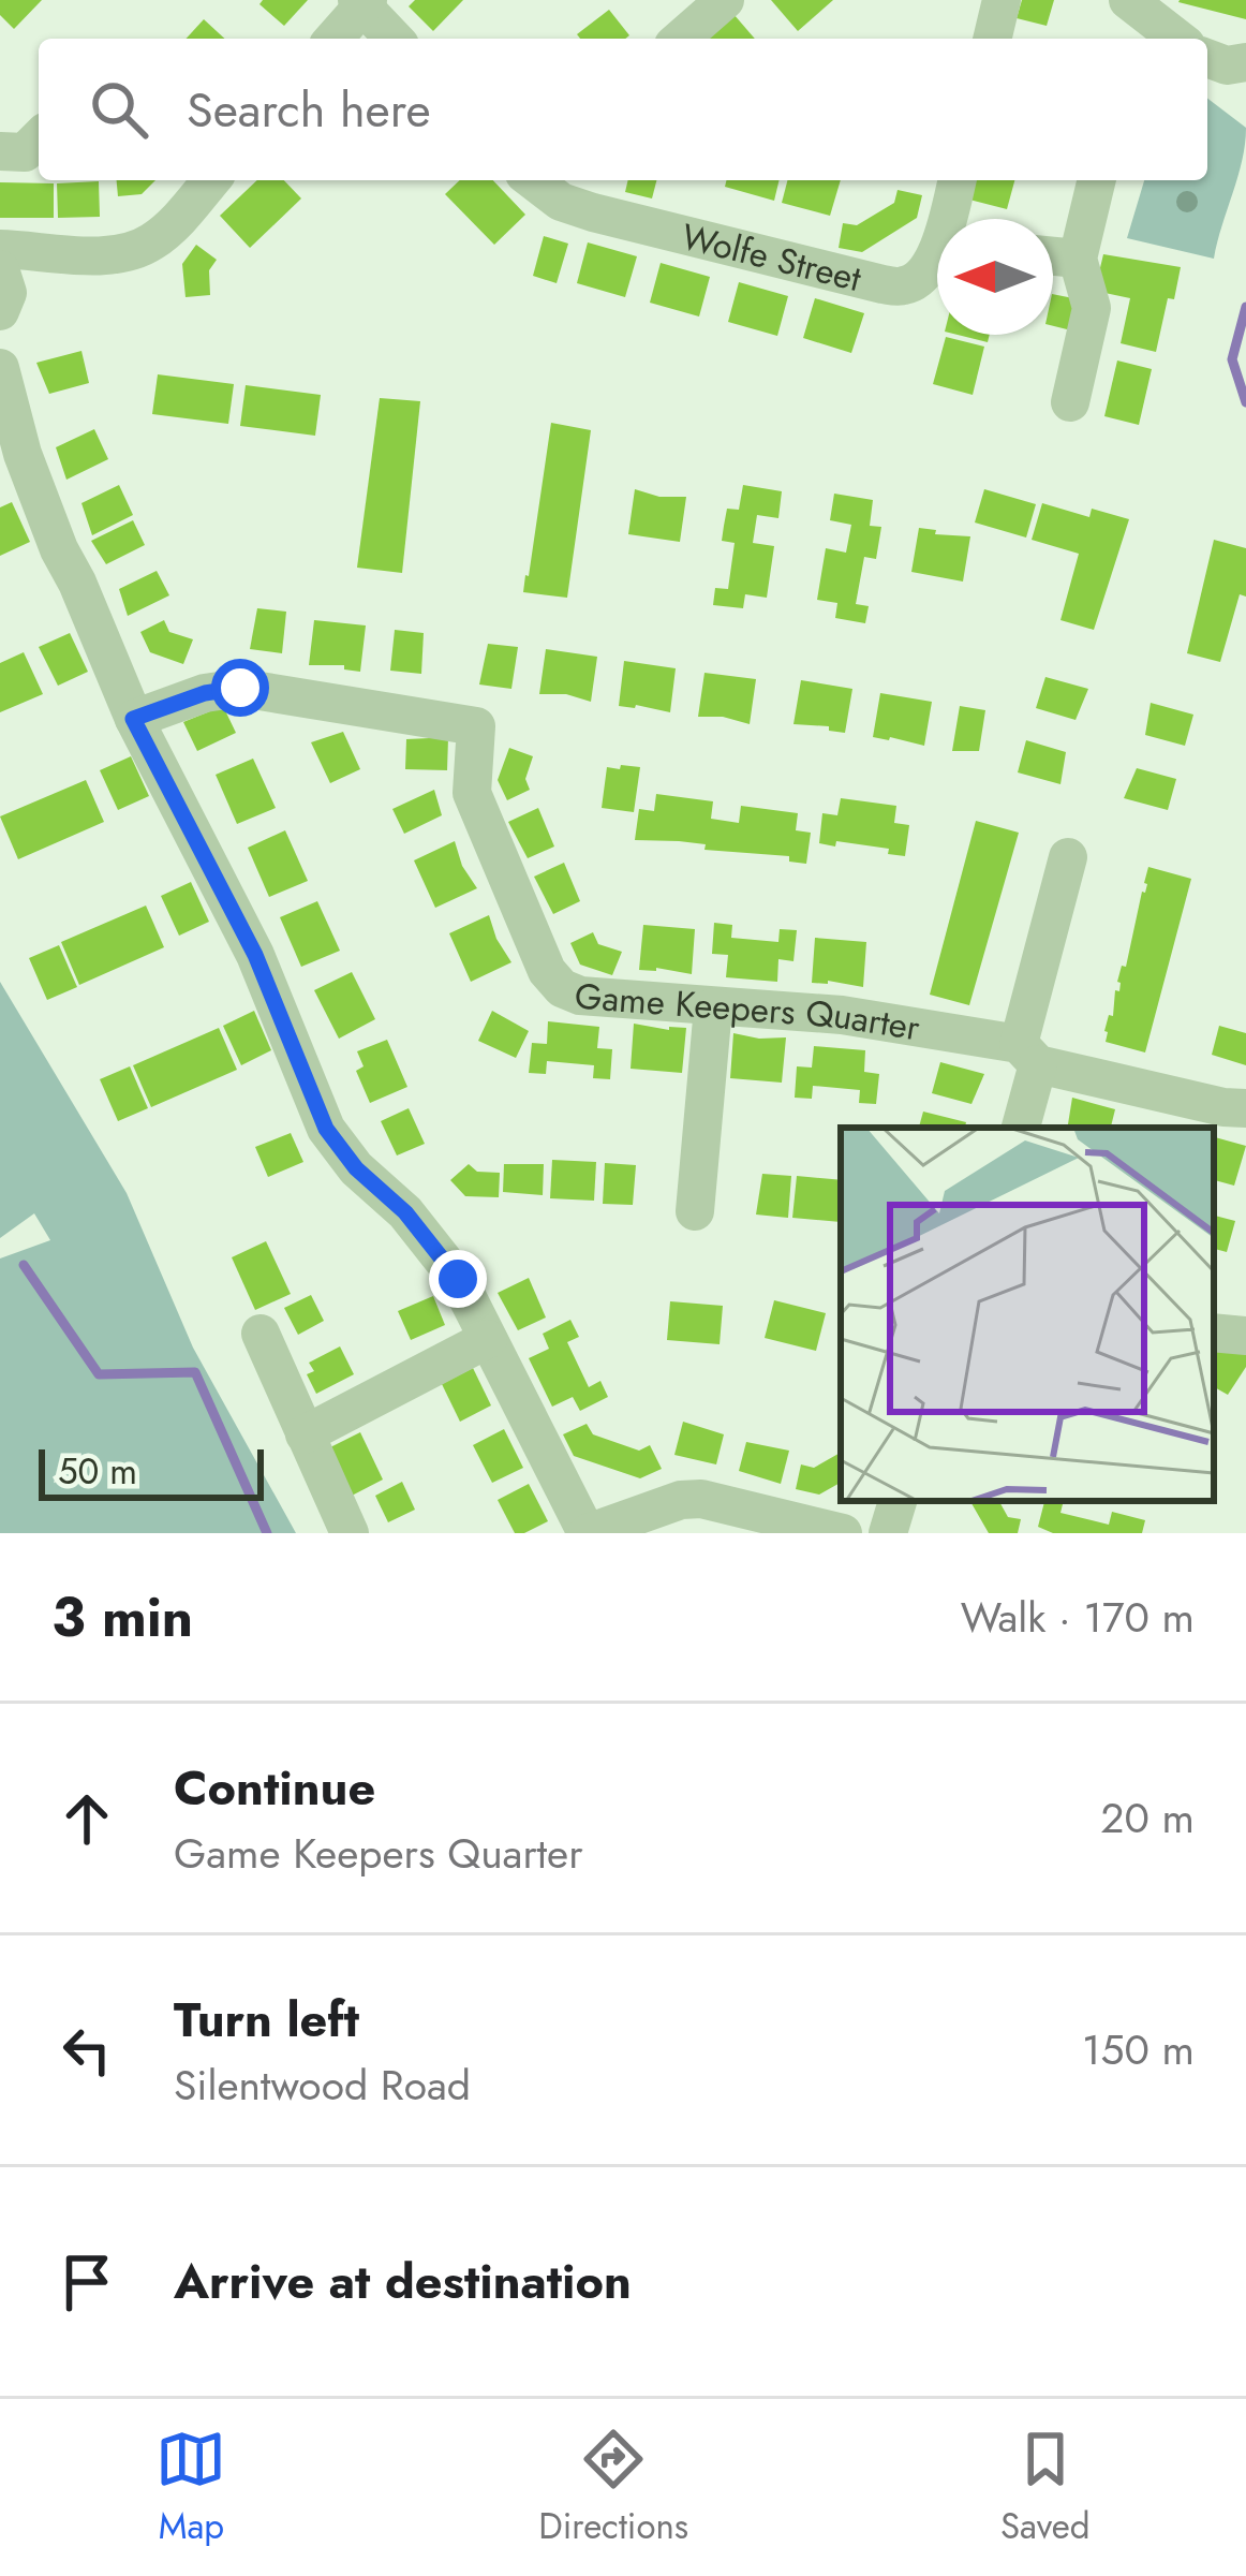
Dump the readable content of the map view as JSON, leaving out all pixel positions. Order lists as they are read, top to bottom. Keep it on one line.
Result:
{"streets":{"street":["Wolfe Street","Game Keepers Quarter"]},"scale_bar":"50 m","north":"left","page":{"search":"Search here","scale":"50 m","heading":["3 min","Walk · 170 m"],"list":[["Continue","Game Keepers Quarter","20 m"],["Turn left","Silentwood Road","150 m"],"Arrive at destination"],"nav":["Map","Directions","Saved"]}}
